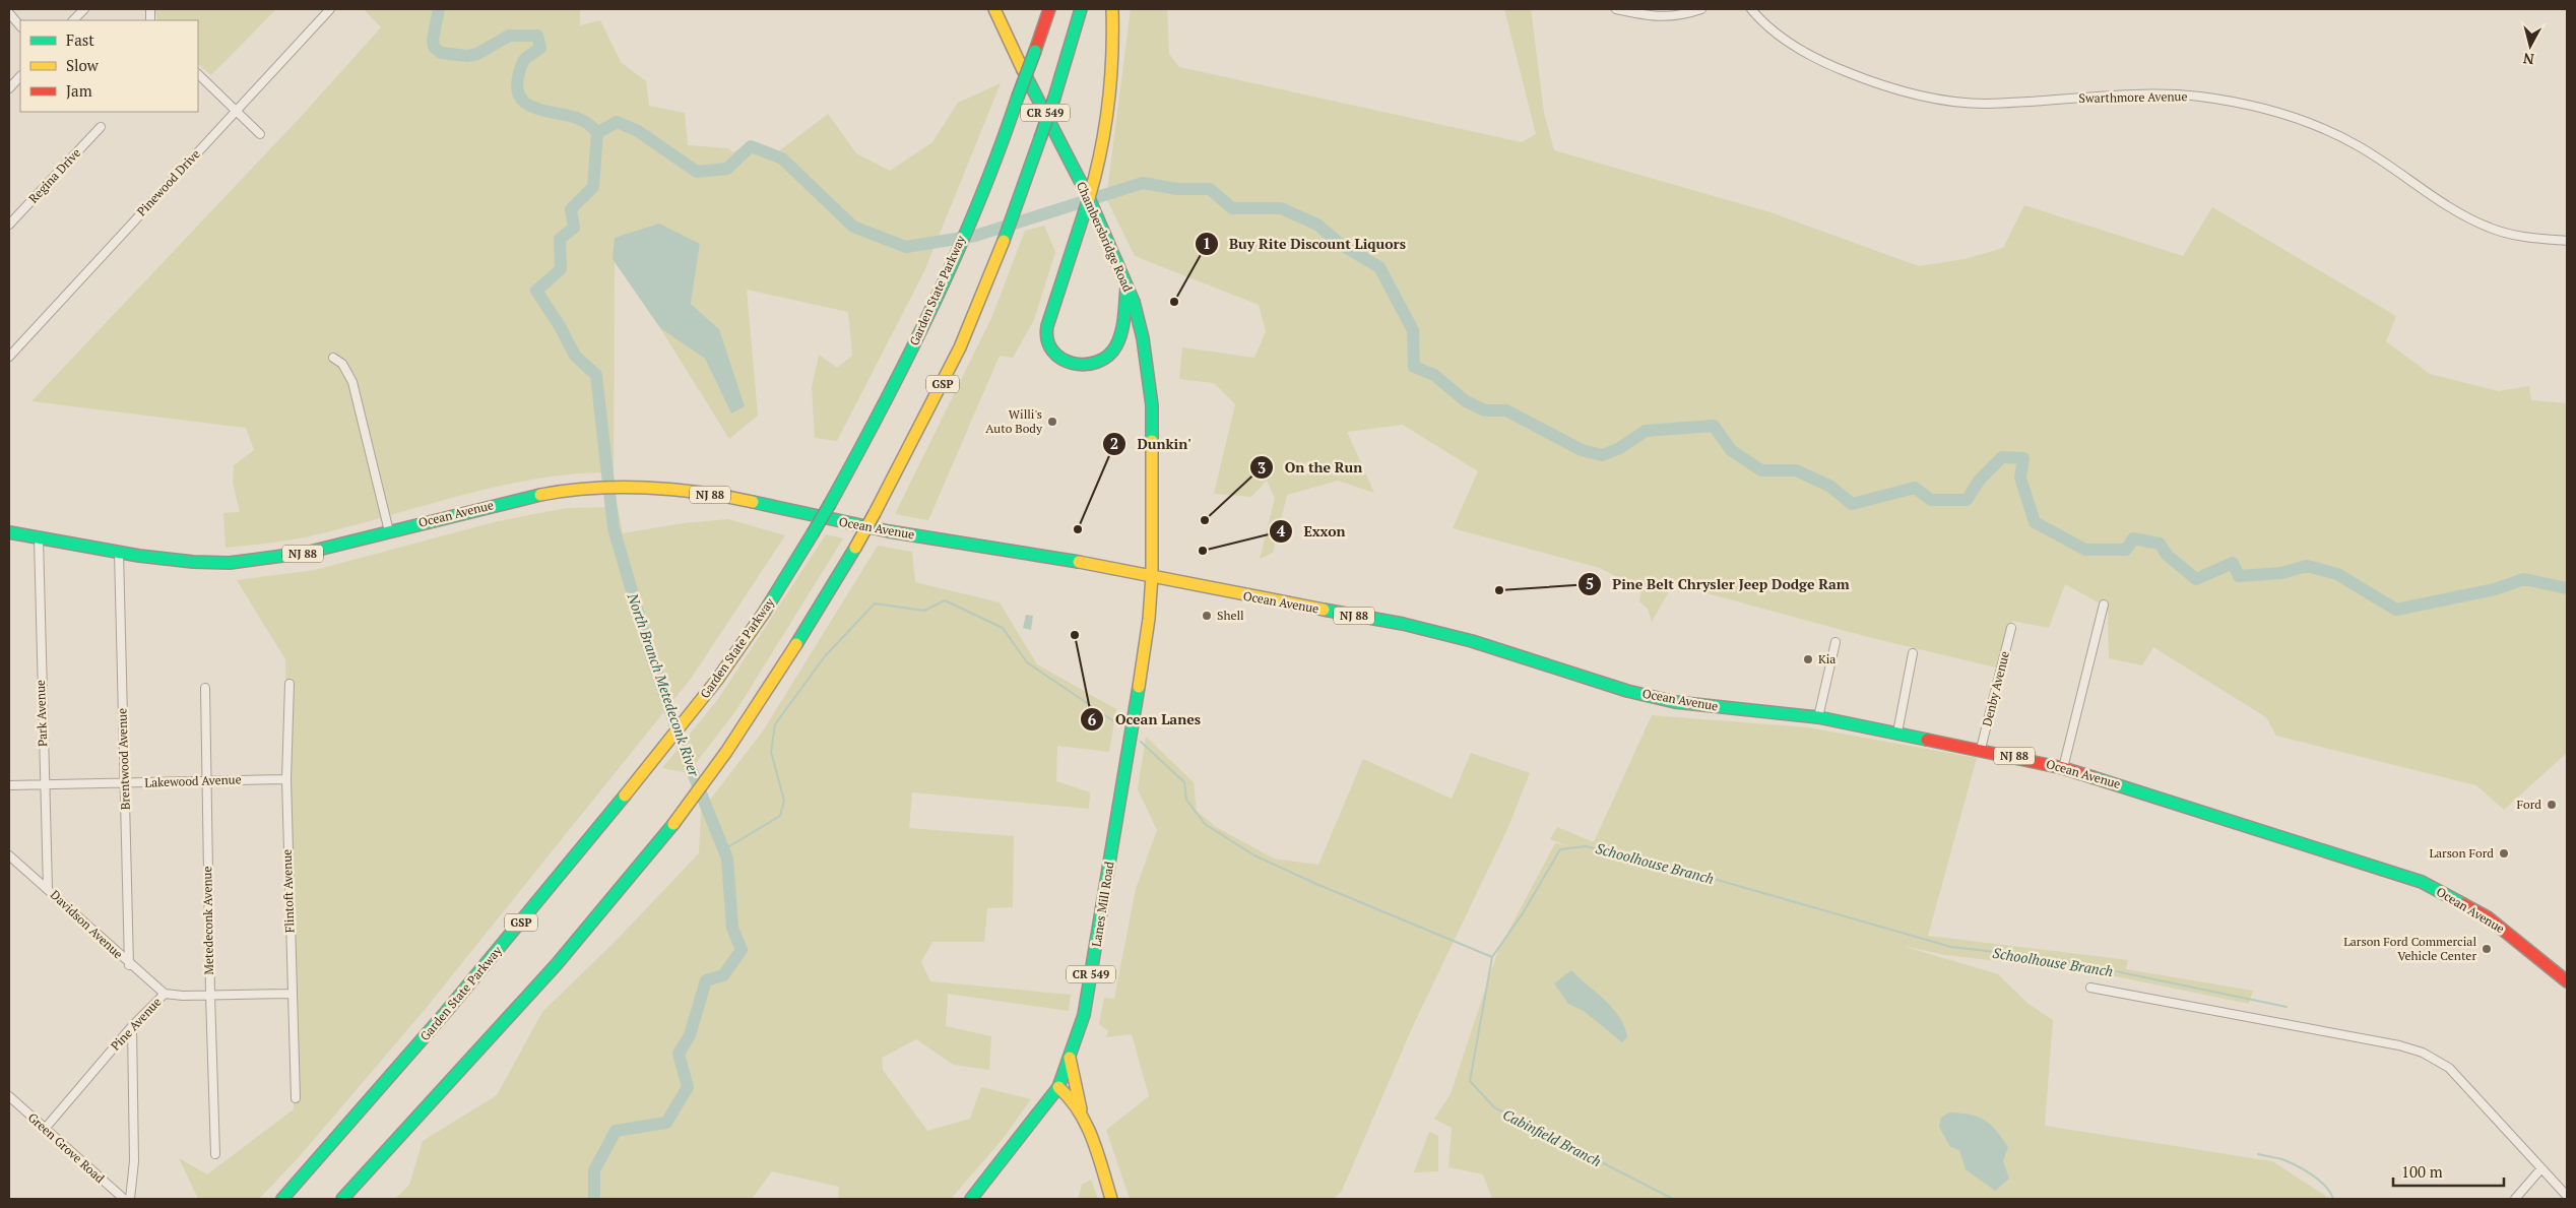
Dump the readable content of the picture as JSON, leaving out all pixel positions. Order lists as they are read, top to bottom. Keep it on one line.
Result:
{"streets":{"main road":["CR 549","Chambersbridge Road","Garden State Parkway","GSP","NJ 88","Ocean Avenue","Lanes Mill Road"],"street":["Swarthmore Avenue","Regina Drive","Pinewood Drive","Denby Avenue","Park Avenue","Brentwood Avenue","Lakewood Avenue","Flintoft Avenue","Metedeconk Avenue","Davidson Avenue","Pine Avenue","Green Grove Road"]},"crossings":[["Chambersbridge Road","Ocean Avenue"],["Chambersbridge Road","Lanes Mill Road"],["Ocean Avenue","Denby Avenue"],["Ocean Avenue","Park Avenue"],["Ocean Avenue","Brentwood Avenue"],["Ocean Avenue","Lanes Mill Road"],["Park Avenue","Lakewood Avenue"],["Park Avenue","Davidson Avenue"],["Brentwood Avenue","Lakewood Avenue"],["Brentwood Avenue","Davidson Avenue"],["Lakewood Avenue","Flintoft Avenue"],["Lakewood Avenue","Metedeconk Avenue"],["Flintoft Avenue","Pine Avenue"],["Metedeconk Avenue","Pine Avenue"],["Davidson Avenue","Pine Avenue"],["Pine Avenue","Green Grove Road"]],"water":["North Branch Metedeconk River","Schoolhouse Branch","Cabinfield Branch"],"places":["Buy Rite Discount Liquors","Willi's Auto Body","On the Run","Dunkin'","Exxon","Pine Belt Chrysler Jeep Dodge Ram","Shell","Ocean Lanes","Kia","Ford","Larson Ford","Larson Ford Commercial Vehicle Center"],"legend":["Fast","Slow","Jam"],"scale_bar":"100 m","north":"bottom"}
